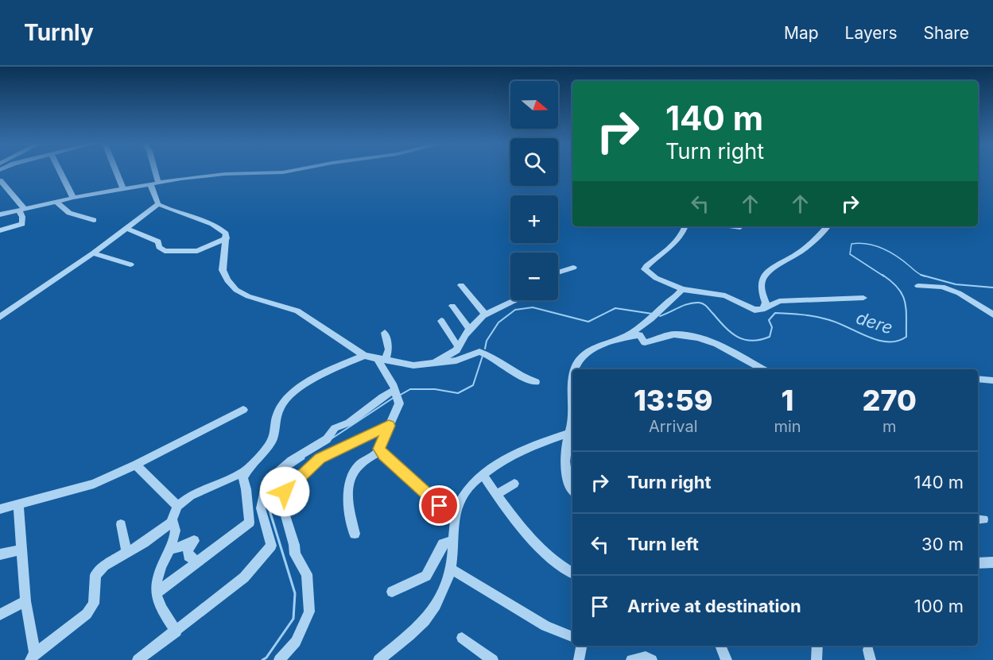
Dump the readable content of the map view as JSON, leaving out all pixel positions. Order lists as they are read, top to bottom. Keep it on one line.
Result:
{"water":["dere"],"north":"right","page":{"header":"Turnly","nav":["Map","Layers","Share"],"map_buttons":["+","−"],"turn":["140 m","Turn right"],"eta":["13:59","Arrival","1","min","270","m"],"list":[{"name":"Turn right","value":"140 m"},{"name":"Turn left","value":"30 m"},{"name":"Arrive at destination","value":"100 m"}]}}
